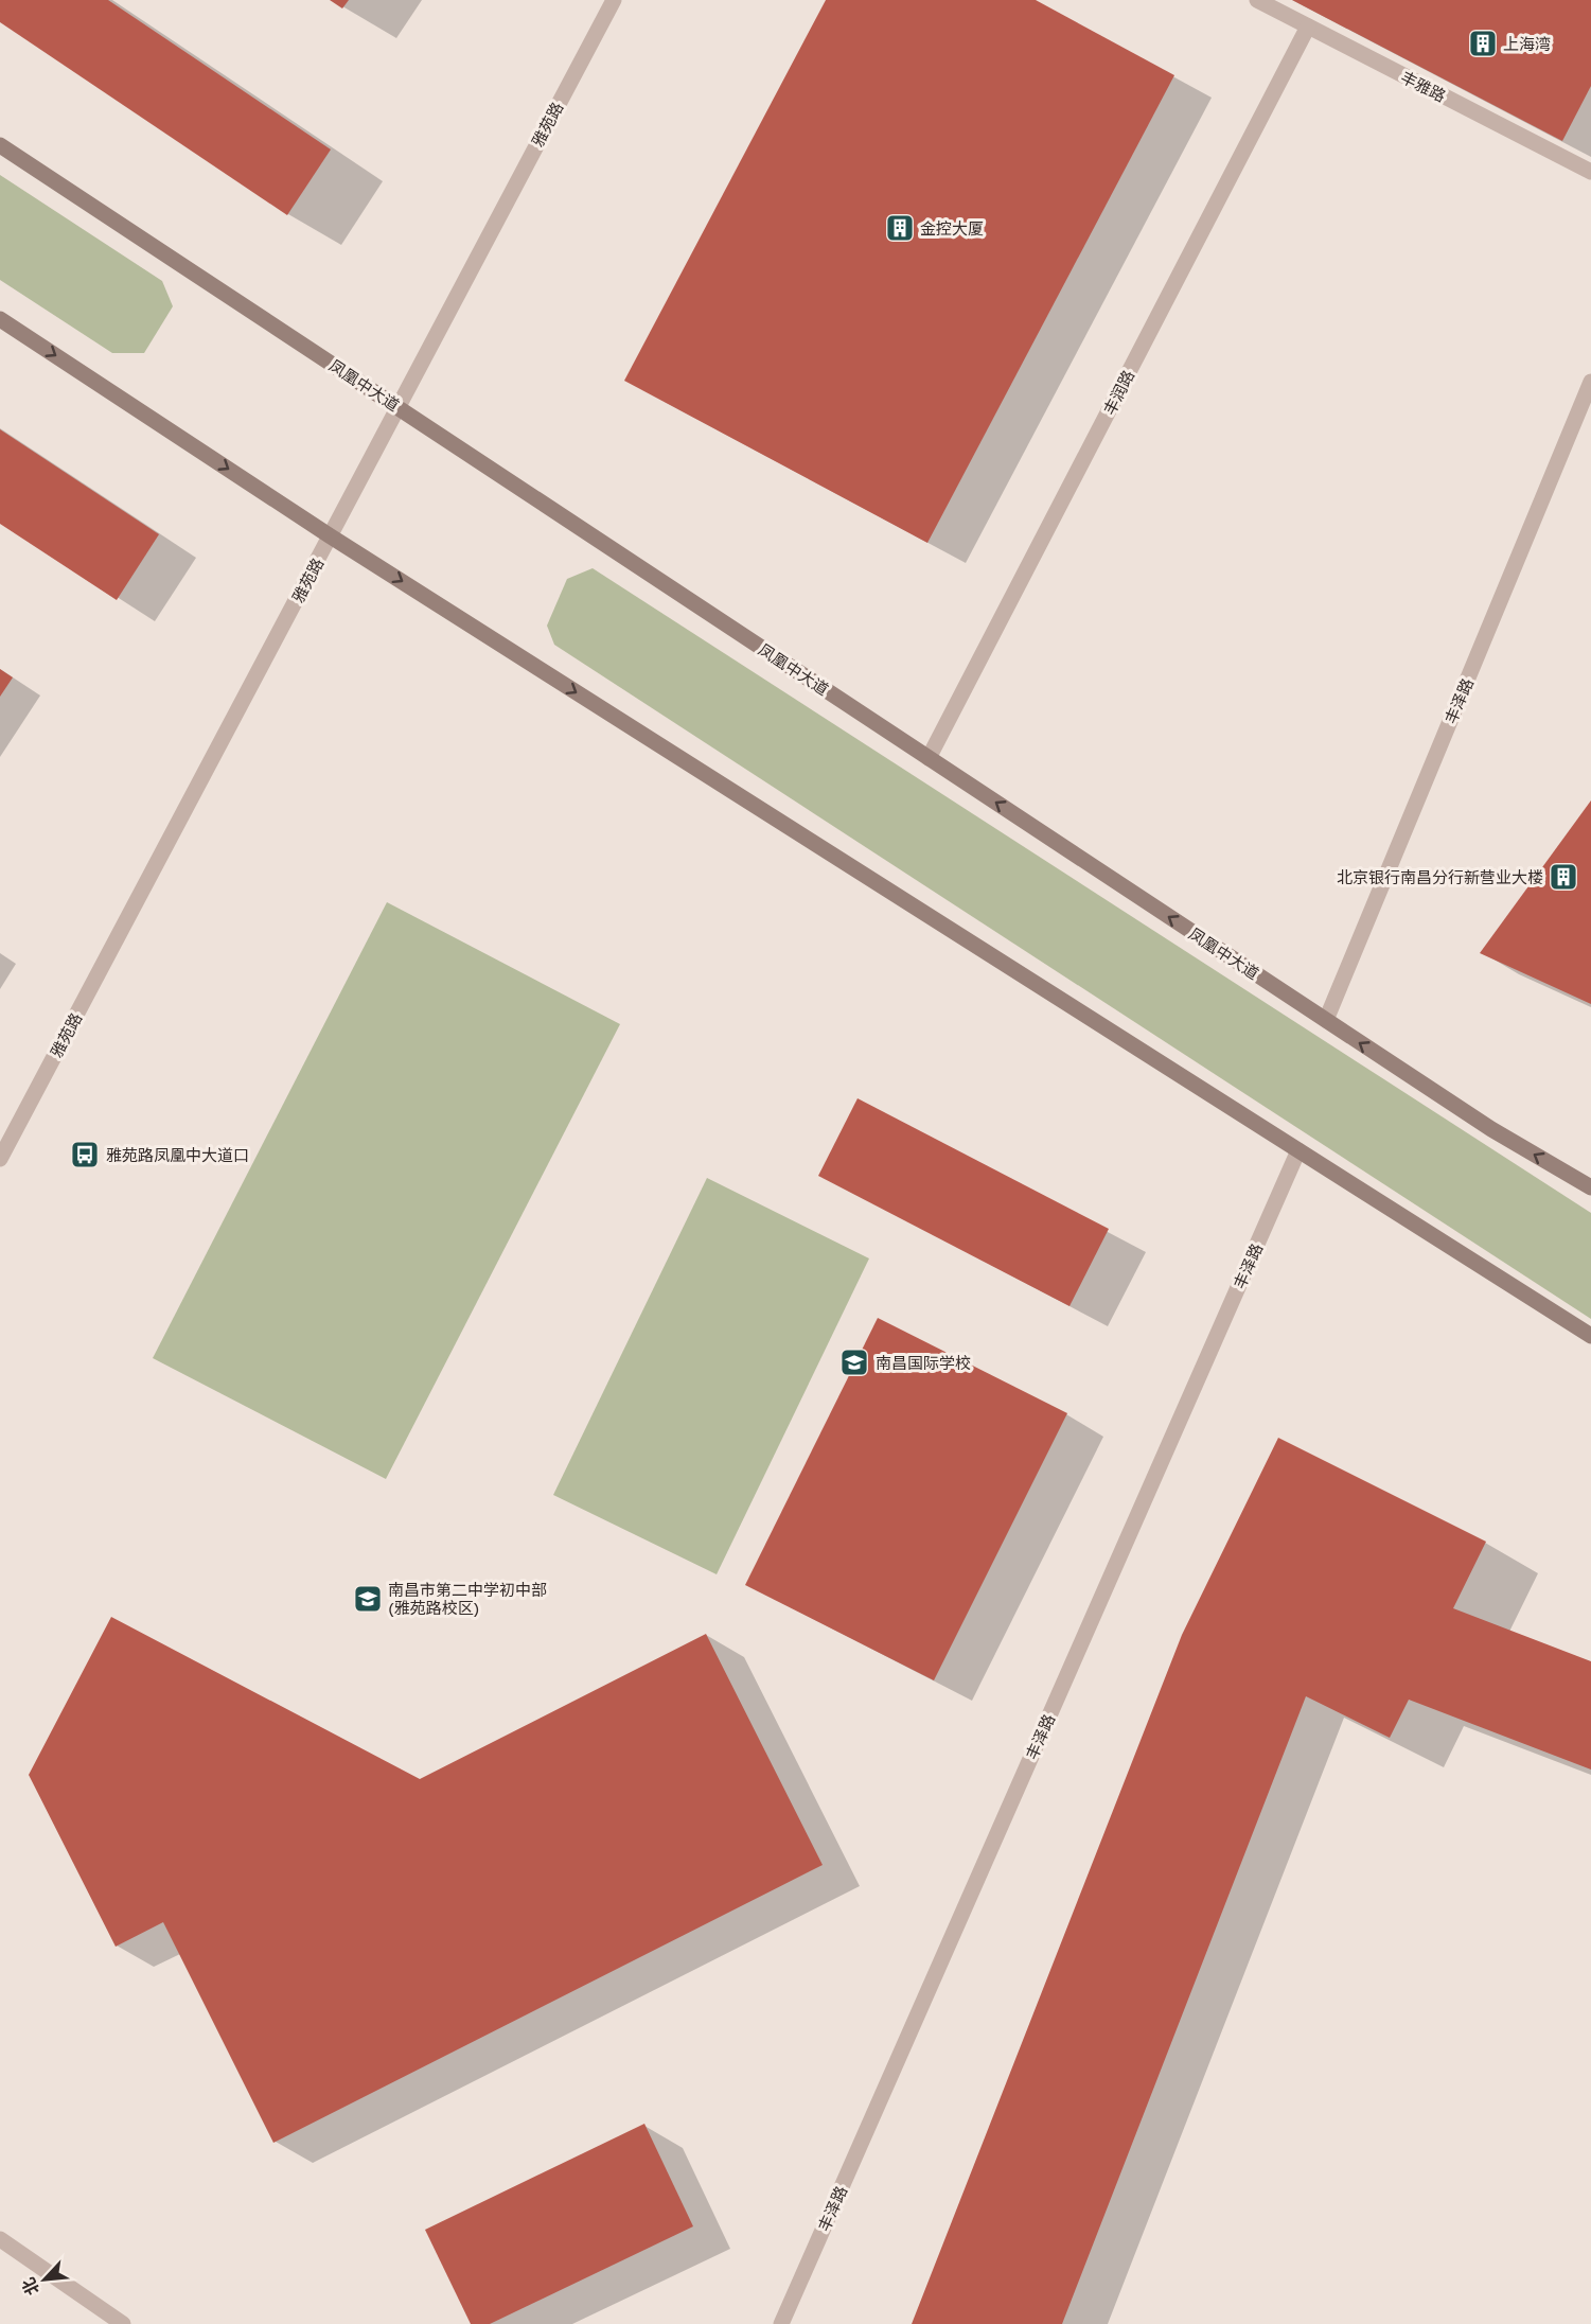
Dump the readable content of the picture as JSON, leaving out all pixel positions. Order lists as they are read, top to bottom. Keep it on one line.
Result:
{"streets":{"main road":["凤凰中大道"],"street":["丰雅路","雅苑路","丰润路","丰泽路"]},"crossings":[["丰雅路","丰润路"],["雅苑路","凤凰中大道"],["凤凰中大道","丰润路"],["凤凰中大道","丰泽路"]],"places":{"building":["上海湾","金控大厦","北京银行南昌分行新营业大楼"],"bus stop":["雅苑路凤凰中大道口"],"school or university":["南昌国际学校","南昌市第二中学初中部 (雅苑路校区)"]},"north":"bottom left"}
